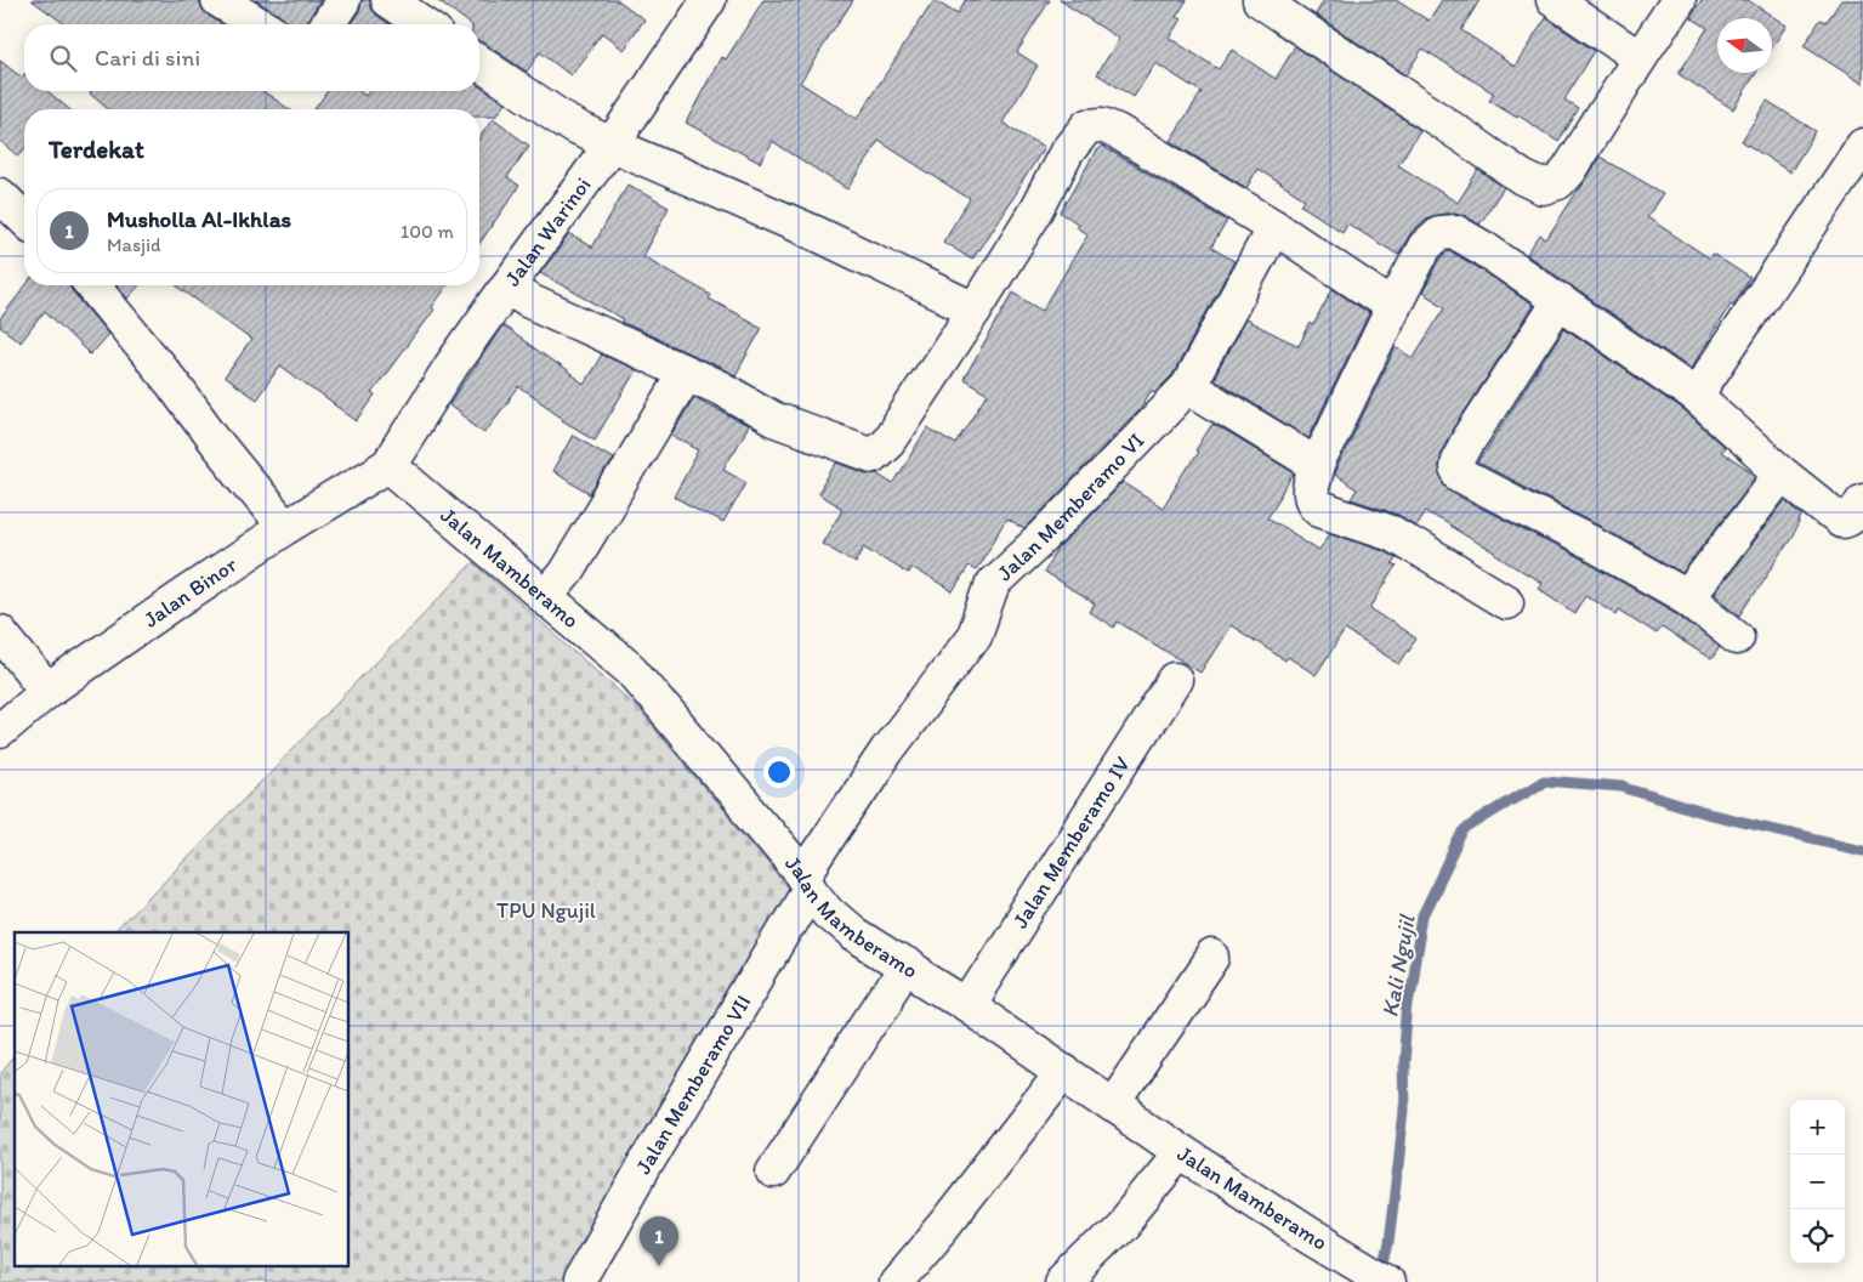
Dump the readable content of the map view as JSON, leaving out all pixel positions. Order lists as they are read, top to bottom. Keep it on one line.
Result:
{"streets":{"street":["Jalan Warinoi","Jalan Memberamo VI","Jalan Mamberamo","Jalan Binor","Jalan Memberamo IV","Jalan Memberamo VII"]},"crossings":[["Jalan Warinoi","Jalan Mamberamo"],["Jalan Warinoi","Jalan Binor"],["Jalan Memberamo VI","Jalan Mamberamo"],["Jalan Memberamo VI","Jalan Memberamo VII"],["Jalan Mamberamo","Jalan Binor"],["Jalan Mamberamo","Jalan Memberamo IV"],["Jalan Mamberamo","Jalan Memberamo VII"]],"water":["Kali Ngujil"],"parks":["TPU Ngujil"],"north":"left","page":{"search":"Cari di sini","heading":"Terdekat","list":[{"mark":"1","name":"Musholla Al-Ikhlas","note":"Masjid","value":"100 m"}],"map_buttons":["+","−"],"pins":"1"}}
